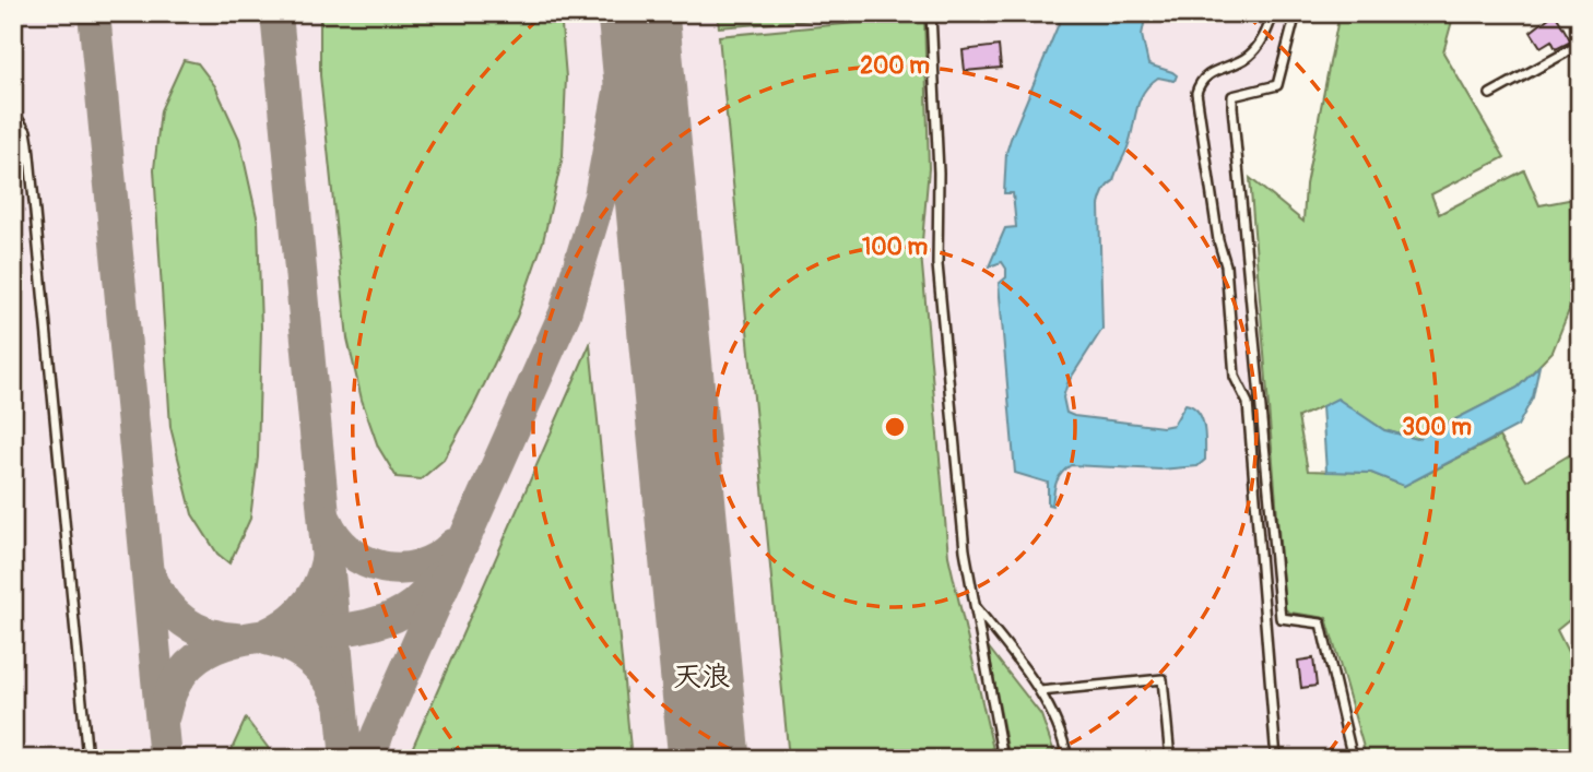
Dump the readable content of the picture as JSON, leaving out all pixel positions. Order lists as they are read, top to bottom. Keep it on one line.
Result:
{"districts":["天浪"],"rings":["200 m","100 m","300 m"]}
